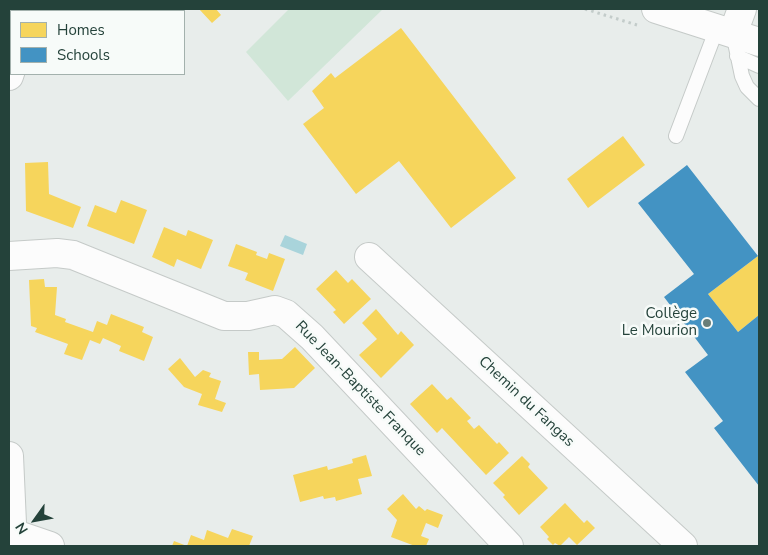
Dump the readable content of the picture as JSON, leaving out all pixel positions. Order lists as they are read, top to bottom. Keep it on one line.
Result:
{"streets":{"street":["Rue Jean-Baptiste Franque","Chemin du Fangas"]},"places":["Collège Le Mourion"],"legend":["Homes","Schools"],"north":"bottom left"}
